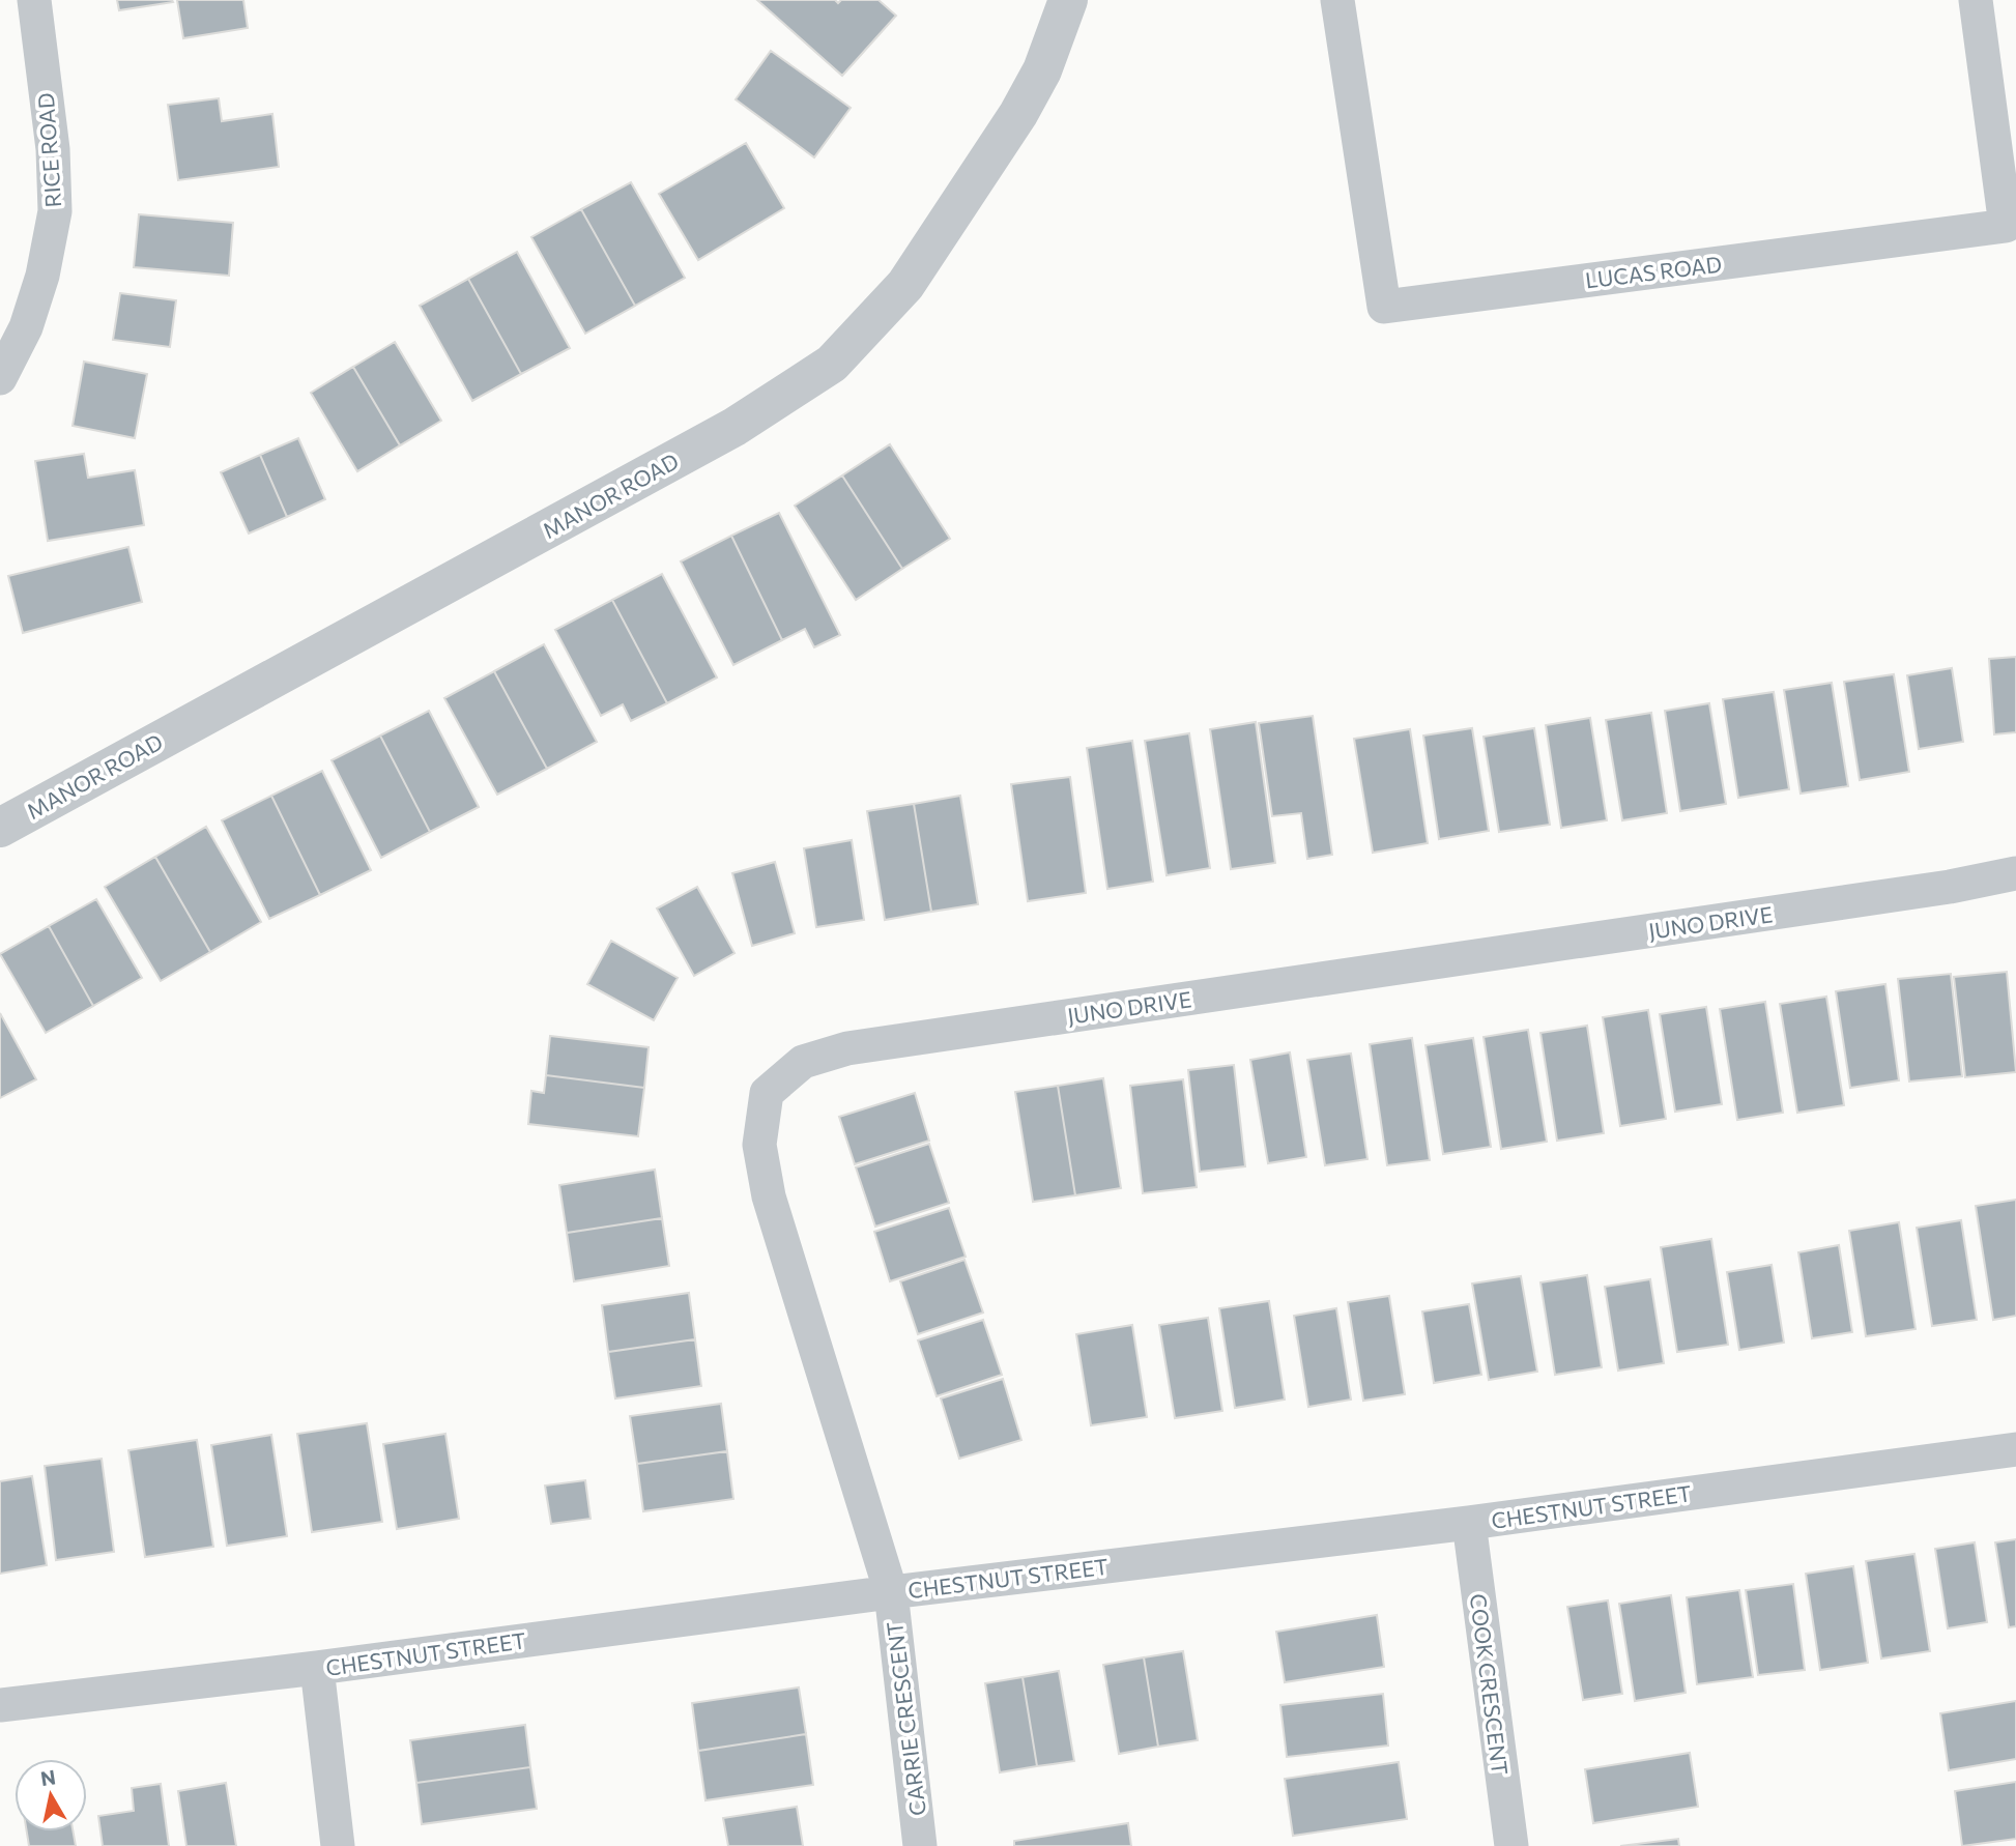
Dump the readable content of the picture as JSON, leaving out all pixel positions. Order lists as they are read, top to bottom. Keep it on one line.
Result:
{"streets":{"street":["RICE ROAD","LUCAS ROAD","MANOR ROAD","JUNO DRIVE","CHESTNUT STREET","COOK CRESCENT","CARRIE CRESCENT"]},"crossings":[["JUNO DRIVE","CHESTNUT STREET"],["JUNO DRIVE","CARRIE CRESCENT"],["CHESTNUT STREET","COOK CRESCENT"],["CHESTNUT STREET","CARRIE CRESCENT"]],"north":"top"}
